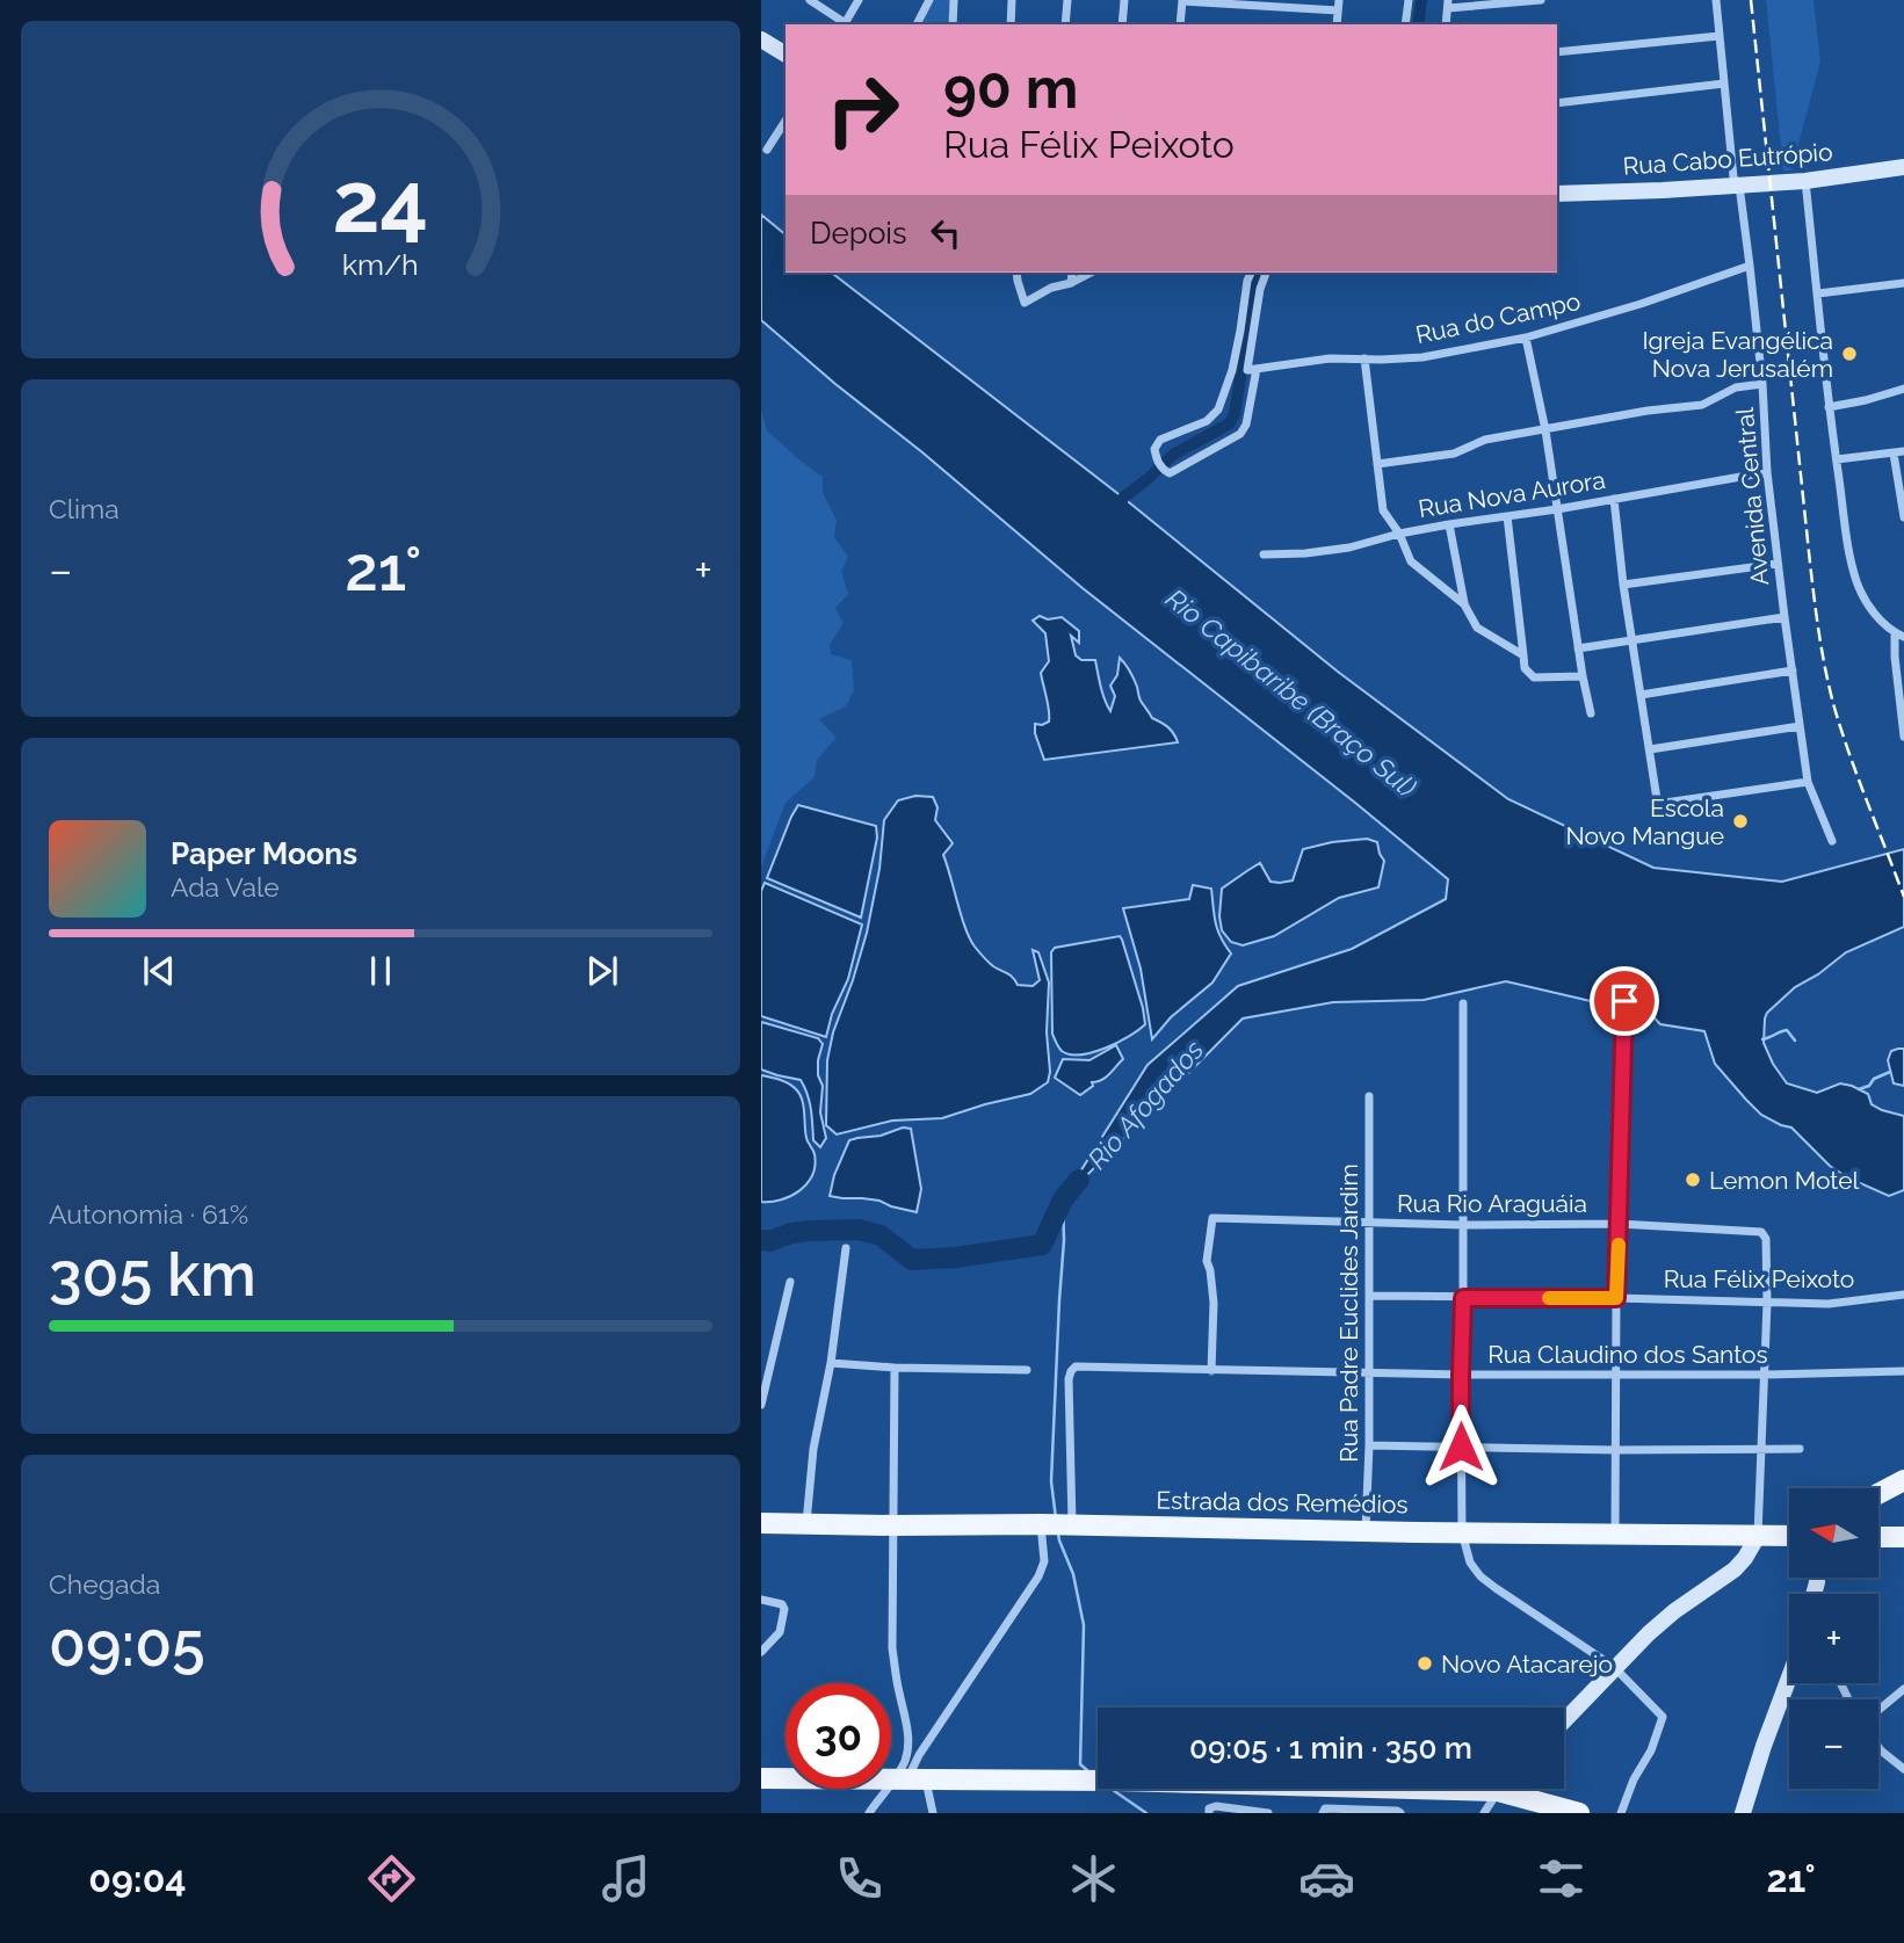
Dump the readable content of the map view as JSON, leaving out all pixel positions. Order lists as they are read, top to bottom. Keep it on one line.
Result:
{"streets":{"main road":["Rua Cabo Eutrópio","Estrada dos Remédios"],"street":["Rua do Campo","Rua Nova Aurora","Avenida Central","Rua Rio Araguáia","Rua Félix Peixoto","Rua Padre Euclides Jardim","Rua Claudino dos Santos"]},"crossings":[["Rua Cabo Eutrópio","Avenida Central"],["Rua do Campo","Avenida Central"],["Rua Nova Aurora","Avenida Central"],["Rua Rio Araguáia","Rua Félix Peixoto"],["Rua Rio Araguáia","Rua Padre Euclides Jardim"],["Rua Rio Araguáia","Rua Claudino dos Santos"],["Rua Félix Peixoto","Rua Padre Euclides Jardim"],["Rua Padre Euclides Jardim","Rua Claudino dos Santos"],["Rua Padre Euclides Jardim","Estrada dos Remédios"],["Rua Claudino dos Santos","Estrada dos Remédios"]],"water":["Rio Capibaribe (Braço Sul)","Rio Afogados"],"places":["Igreja Evangélica Nova Jerusalém","Escola Novo Mangue","Lemon Motel","Novo Atacarejo"],"north":"left","page":{"turn":["90 m","Rua Félix Peixoto"],"then":"Depois","tile":["Clima",["Autonomia · 61%","305 km"],["Chegada","09:05"]],"heat":["−","21°","+"],"song":["Paper Moons","Ada Vale"],"map_buttons":["+","−"],"limit":"30","trip":"09:05 · 1 min · 350 m","tabs":["09:04","21°"],"gauge":["24","km/h"]}}
